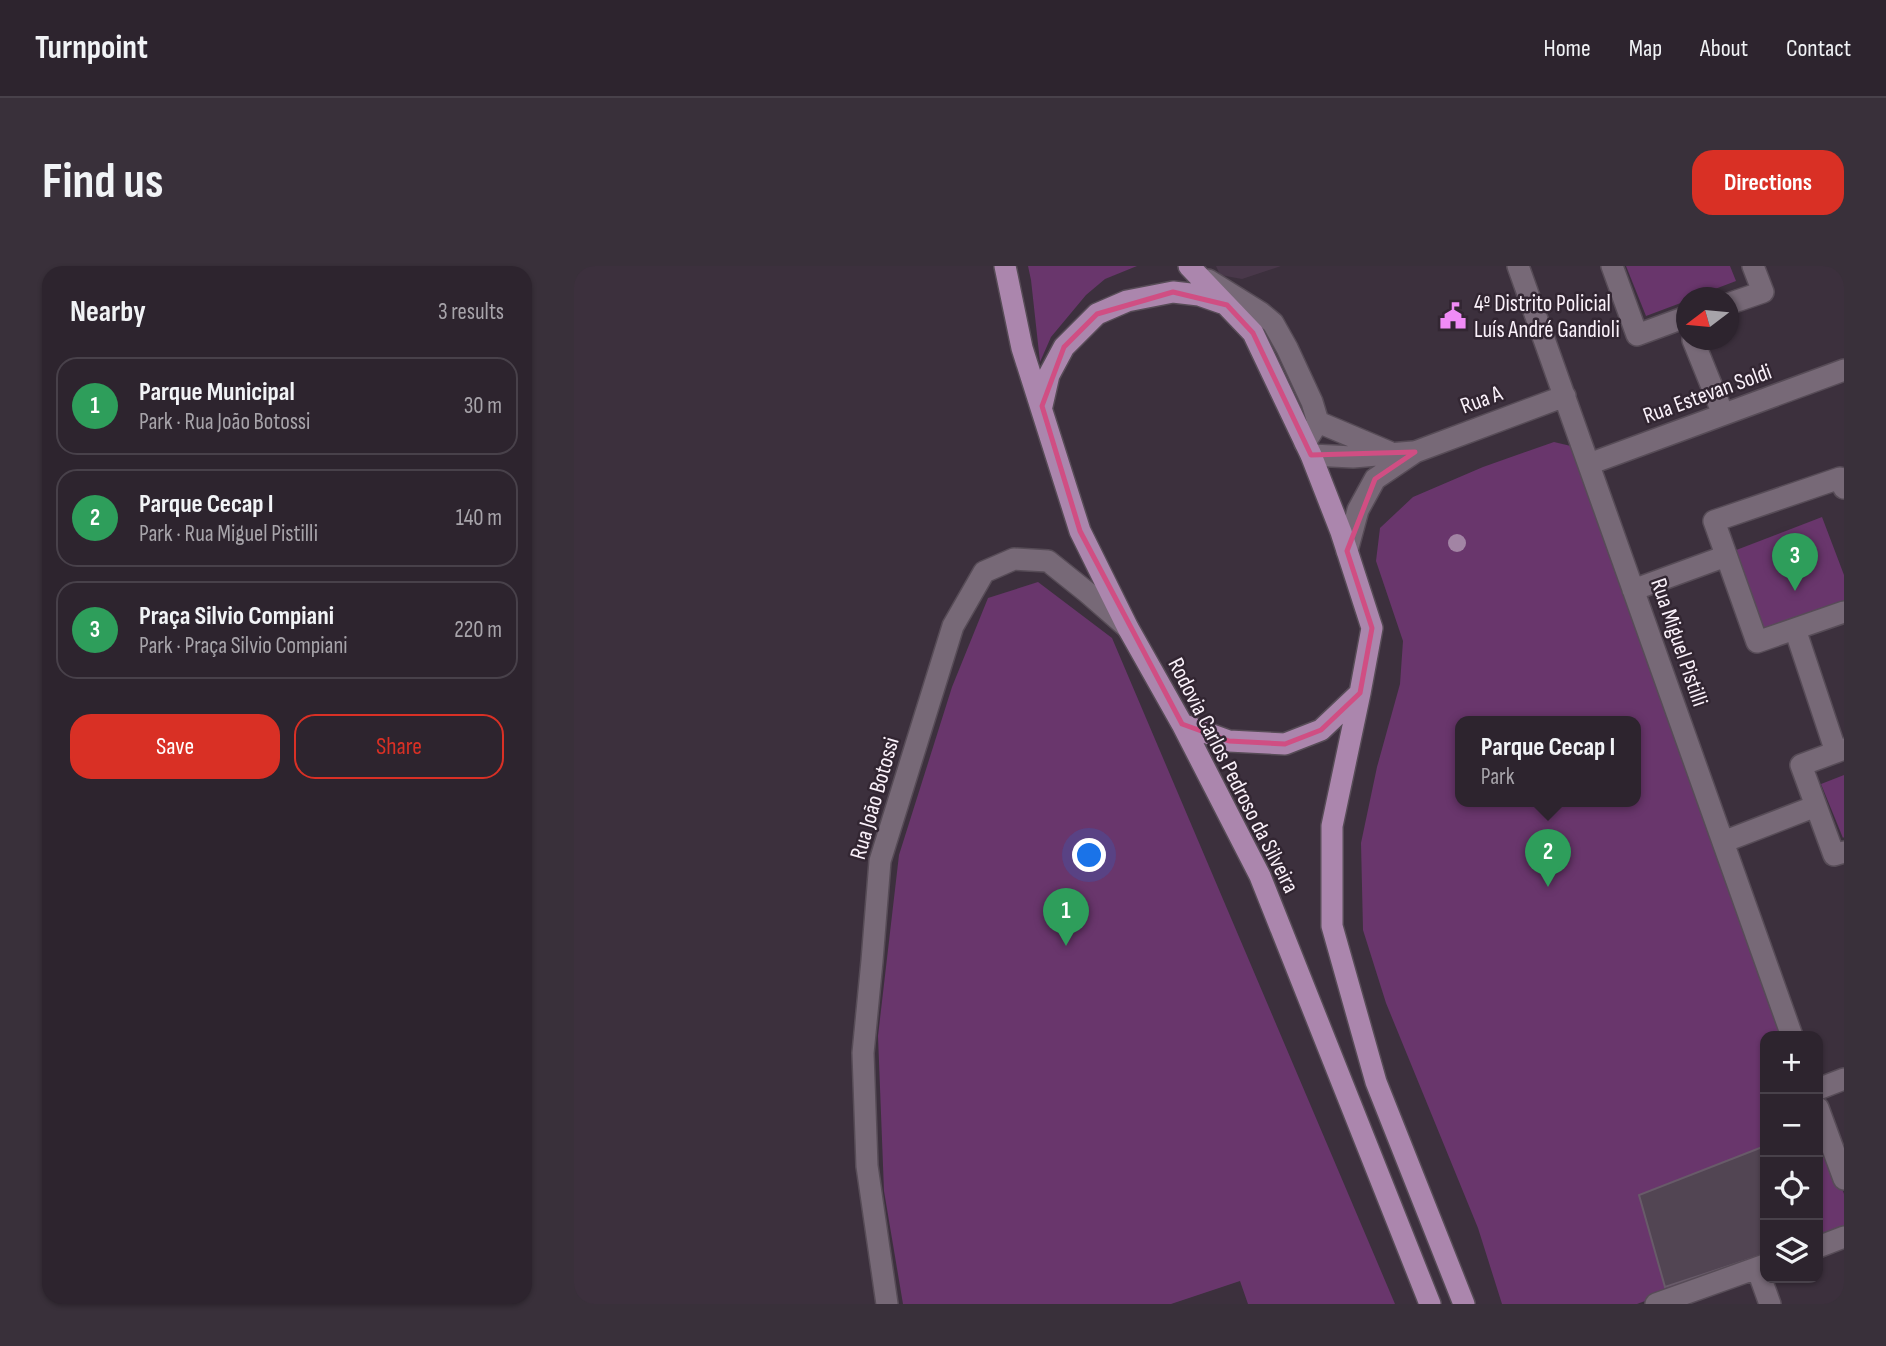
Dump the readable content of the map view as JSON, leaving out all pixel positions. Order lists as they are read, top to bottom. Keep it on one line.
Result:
{"streets":{"main road":["Rodovia Carlos Pedroso da Silveira"],"street":["Rua Estevan Soldi","Rua A","Rua Miguel Pistilli","Rua João Botossi"]},"crossings":[["Rua Estevan Soldi","Rua Miguel Pistilli"],["Rua A","Rua Miguel Pistilli"],["Rua A","Rodovia Carlos Pedroso da Silveira"],["Rodovia Carlos Pedroso da Silveira","Rua João Botossi"]],"places":{"public building":["4º Distrito Policial Luís André Gandioli"]},"north":"left","page":{"header":"Turnpoint","nav":["Home","Map","About","Contact"],"buttons":["Directions",["Save","Share"]],"title":"Find us","heading":["Nearby","3 results"],"list":[{"mark":"1","name":"Parque Municipal","note":"Park · Rua João Botossi","value":"30 m"},{"mark":"2","name":"Parque Cecap I","note":"Park · Rua Miguel Pistilli","value":"140 m"},{"mark":"3","name":"Praça Silvio Compiani","note":"Park · Praça Silvio Compiani","value":"220 m"}],"pins":["3","2","1"],"popup":["Parque Cecap I","Park"],"map_buttons":["+","−"]}}
